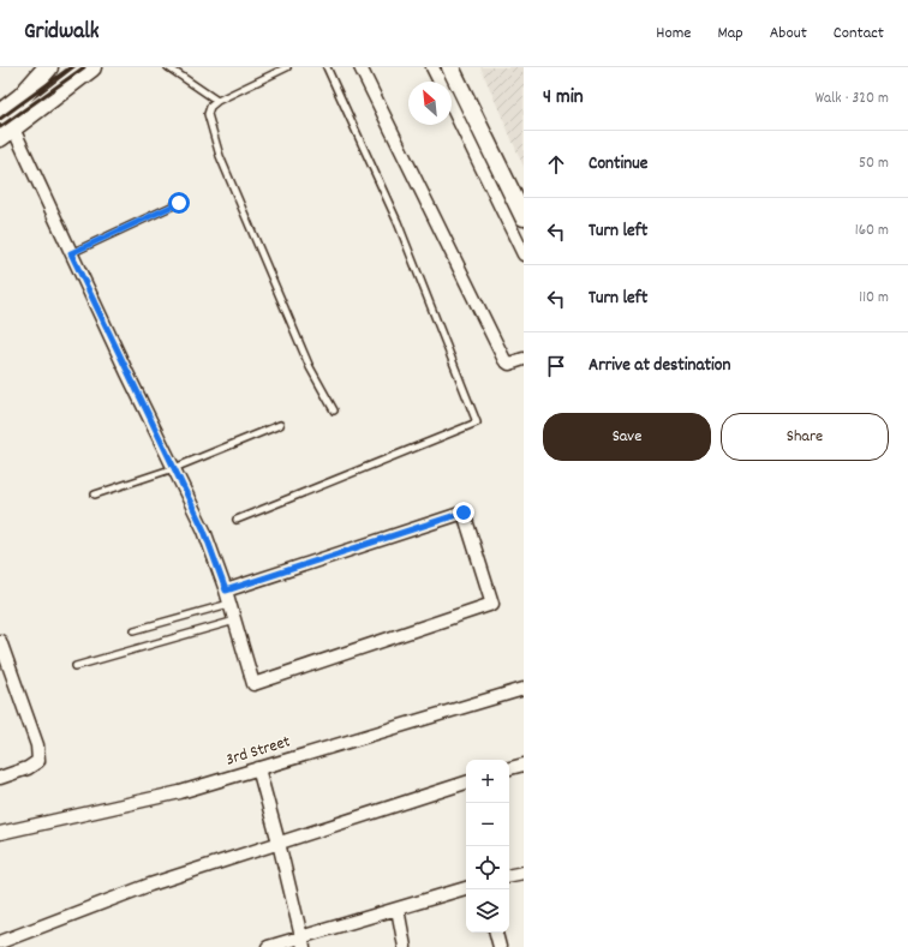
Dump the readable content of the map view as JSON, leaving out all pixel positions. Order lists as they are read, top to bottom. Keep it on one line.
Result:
{"streets":{"street":["3rd Street"]},"north":"top left","page":{"header":"Gridwalk","nav":["Home","Map","About","Contact"],"heading":["4 min","Walk · 320 m"],"list":[["Continue","50 m"],["Turn left","160 m"],["Turn left","110 m"],"Arrive at destination"],"buttons":["Save","Share"],"map_buttons":["+","−"]}}
